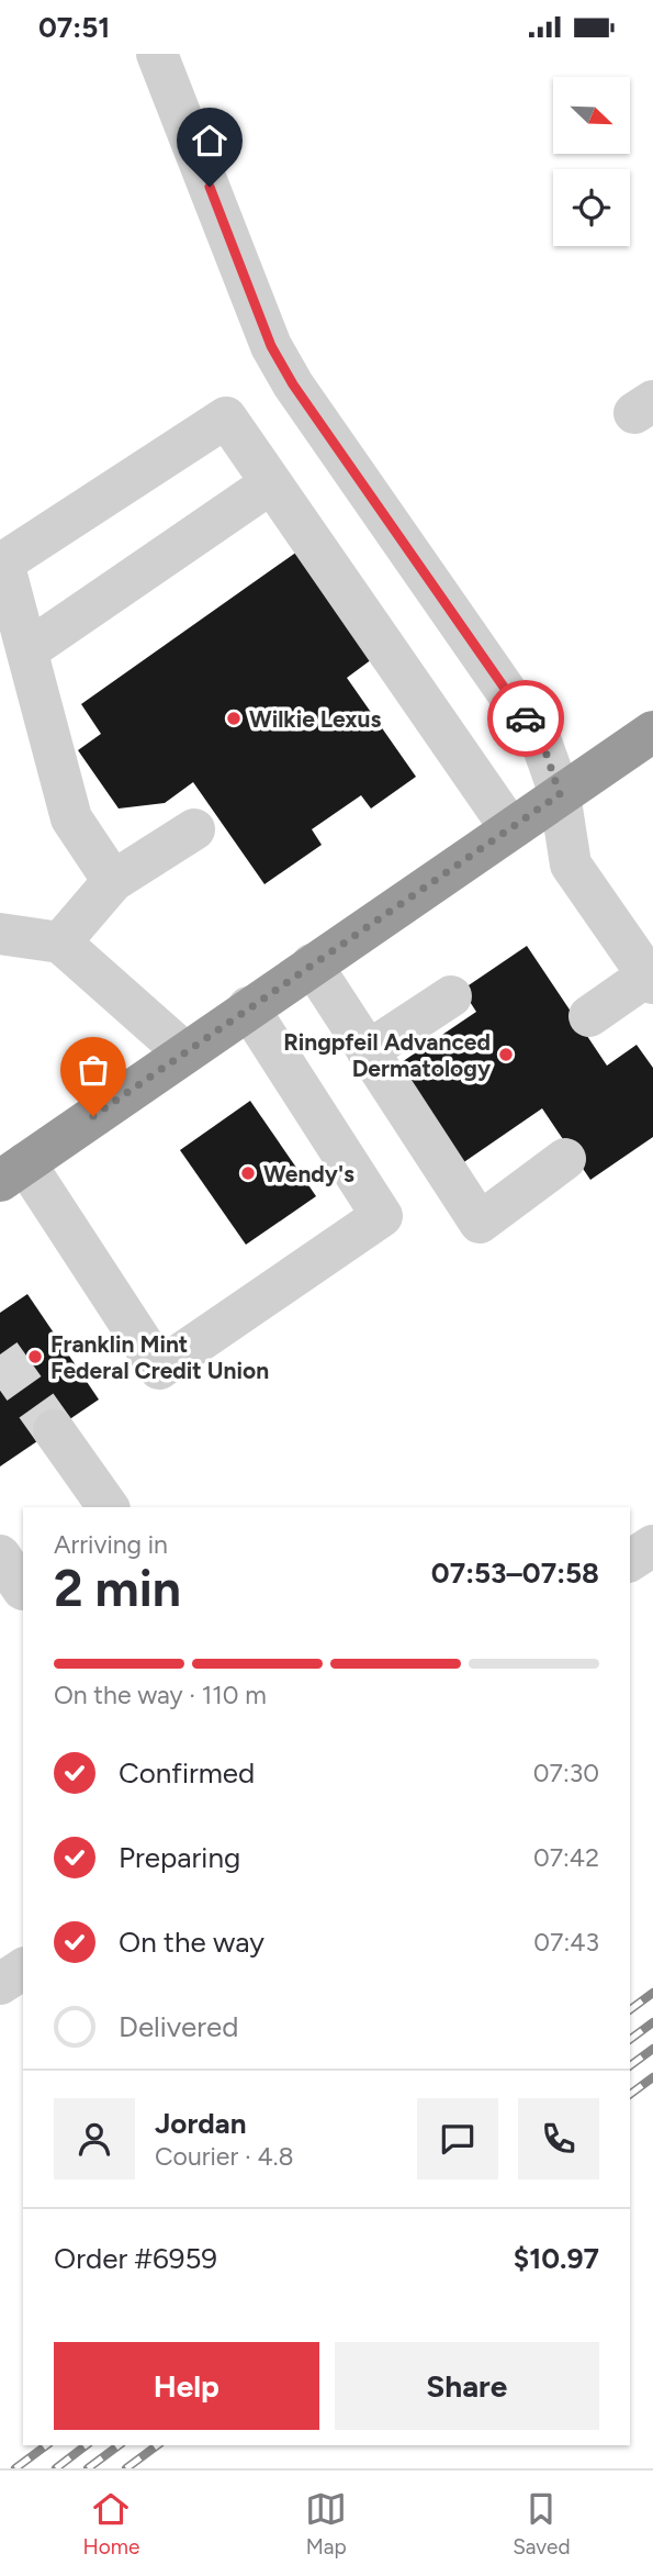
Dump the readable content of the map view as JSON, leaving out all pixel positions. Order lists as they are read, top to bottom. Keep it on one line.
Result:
{"places":["Wilkie Lexus","Ringpfeil Advanced Dermatology","Wendy's","Franklin Mint Federal Credit Union"],"north":"bottom right","page":{"status":"07:51","heading":["2 min","Arriving in","07:53–07:58"],"panel":["Jordan","Courier · 4.8","Order #6959","$10.97"],"bar":"On the way · 110 m","list":[["Confirmed","07:30"],["Preparing","07:42"],["On the way","07:43"],"Delivered"],"buttons":["Help","Share"],"tabs":["Home","Map","Saved"]}}
